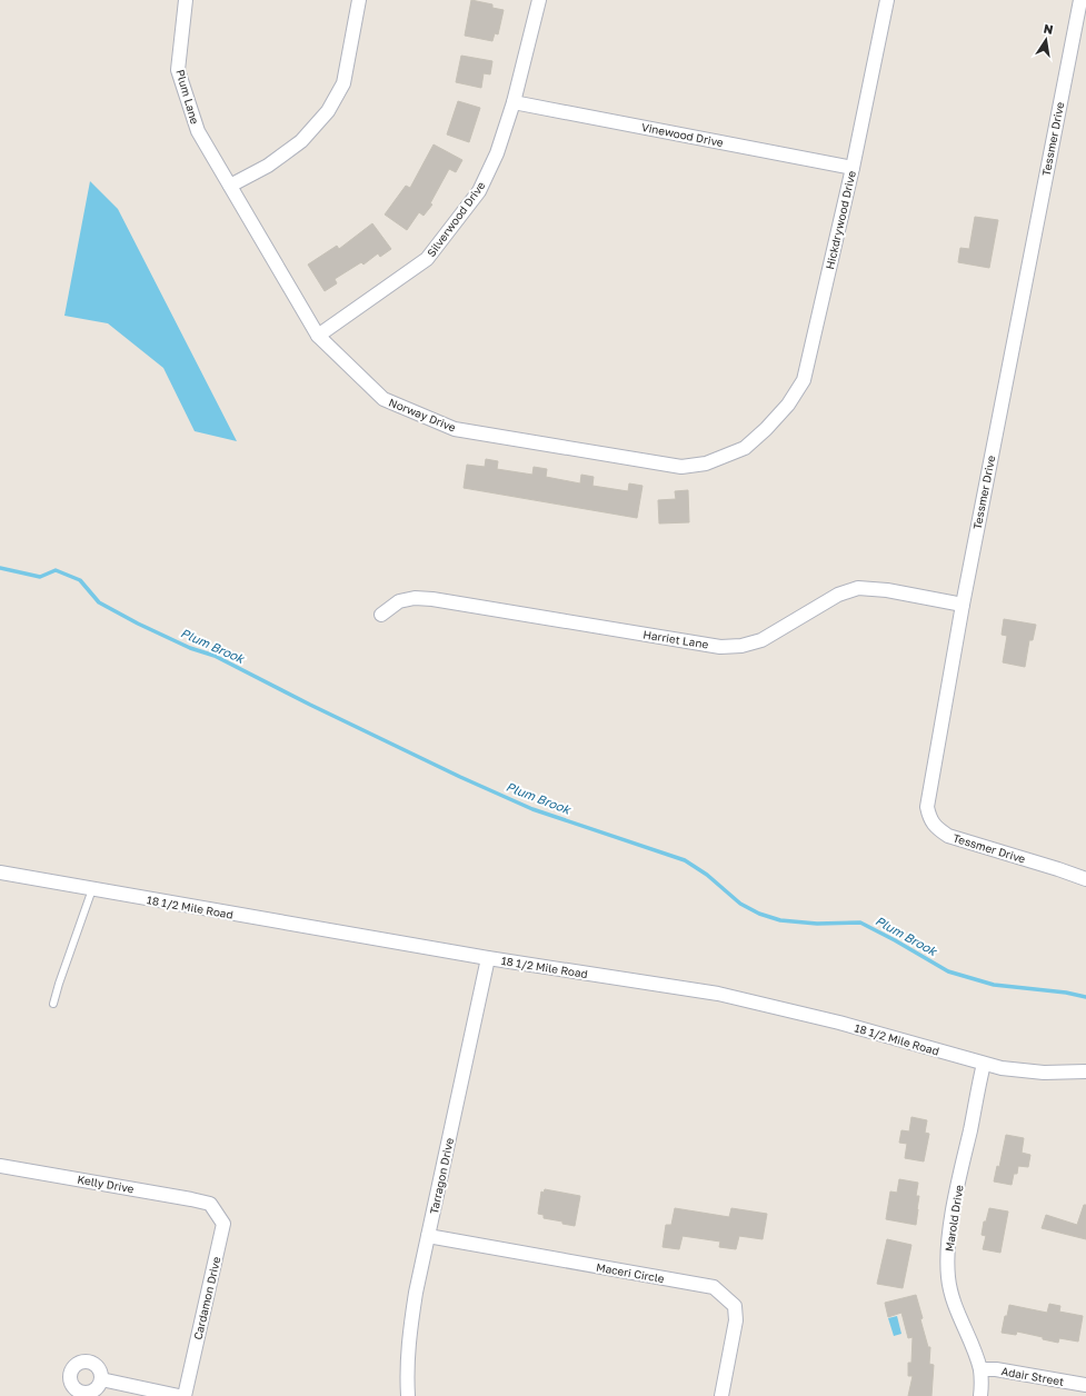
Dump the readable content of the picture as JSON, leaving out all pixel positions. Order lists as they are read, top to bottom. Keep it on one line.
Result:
{"streets":{"street":["Plum Lane","Vinewood Drive","Tessmer Drive","Silverwood Drive","Hickdrywood Drive","Norway Drive","Harriet Lane","18 1/2 Mile Road","Tarragon Drive","Kelly Drive","Marold Drive","Maceri Circle","Cardamon Drive","Adair Street"]},"crossings":[["Plum Lane","Norway Drive"],["Vinewood Drive","Silverwood Drive"],["Vinewood Drive","Hickdrywood Drive"],["Tessmer Drive","Harriet Lane"],["Silverwood Drive","Norway Drive"],["Hickdrywood Drive","Norway Drive"],["18 1/2 Mile Road","Tarragon Drive"],["18 1/2 Mile Road","Marold Drive"],["Tarragon Drive","Maceri Circle"],["Kelly Drive","Cardamon Drive"],["Marold Drive","Adair Street"]],"water":["Plum Brook"],"north":"top"}
